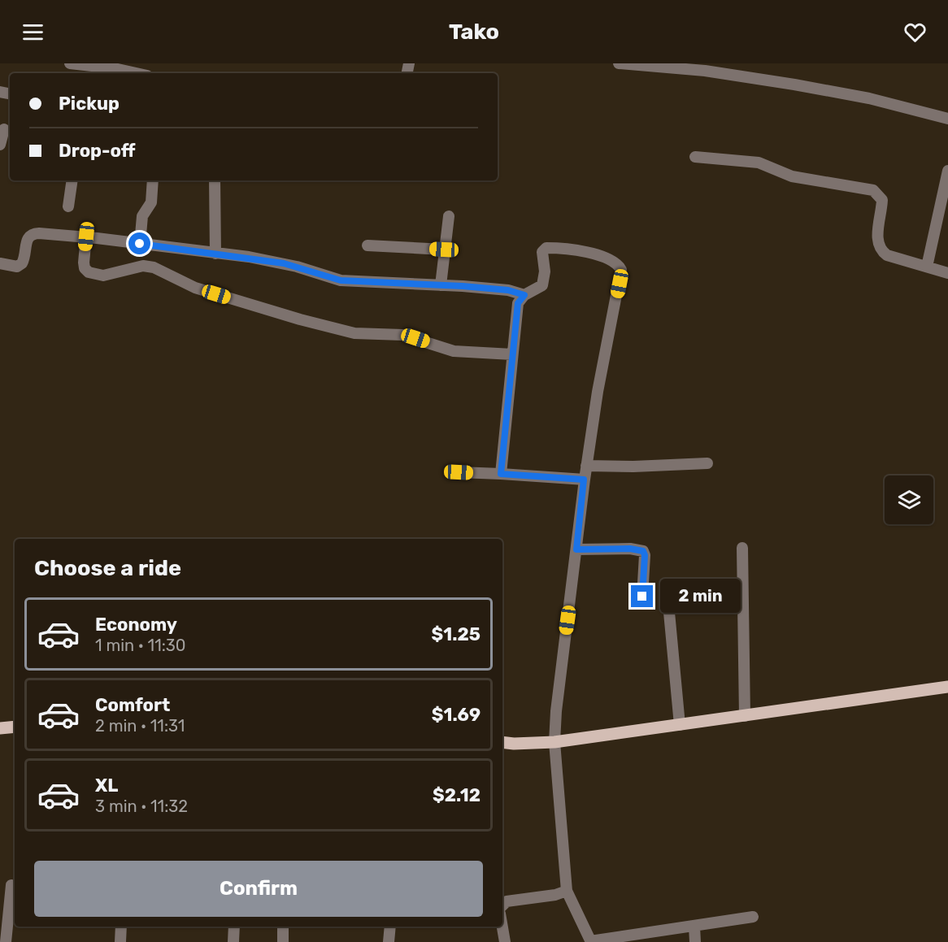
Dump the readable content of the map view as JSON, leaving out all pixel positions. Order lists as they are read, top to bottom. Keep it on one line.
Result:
{"page":{"header":"Tako","banner":["Pickup","Drop-off"],"heading":"Choose a ride","bubble":"2 min","list":[{"name":"Economy","note":"1 min · 11:30","value":"$1.25"},{"name":"Comfort","note":"2 min · 11:31","value":"$1.69"},{"name":"XL","note":"3 min · 11:32","value":"$2.12"}],"buttons":"Confirm"}}
